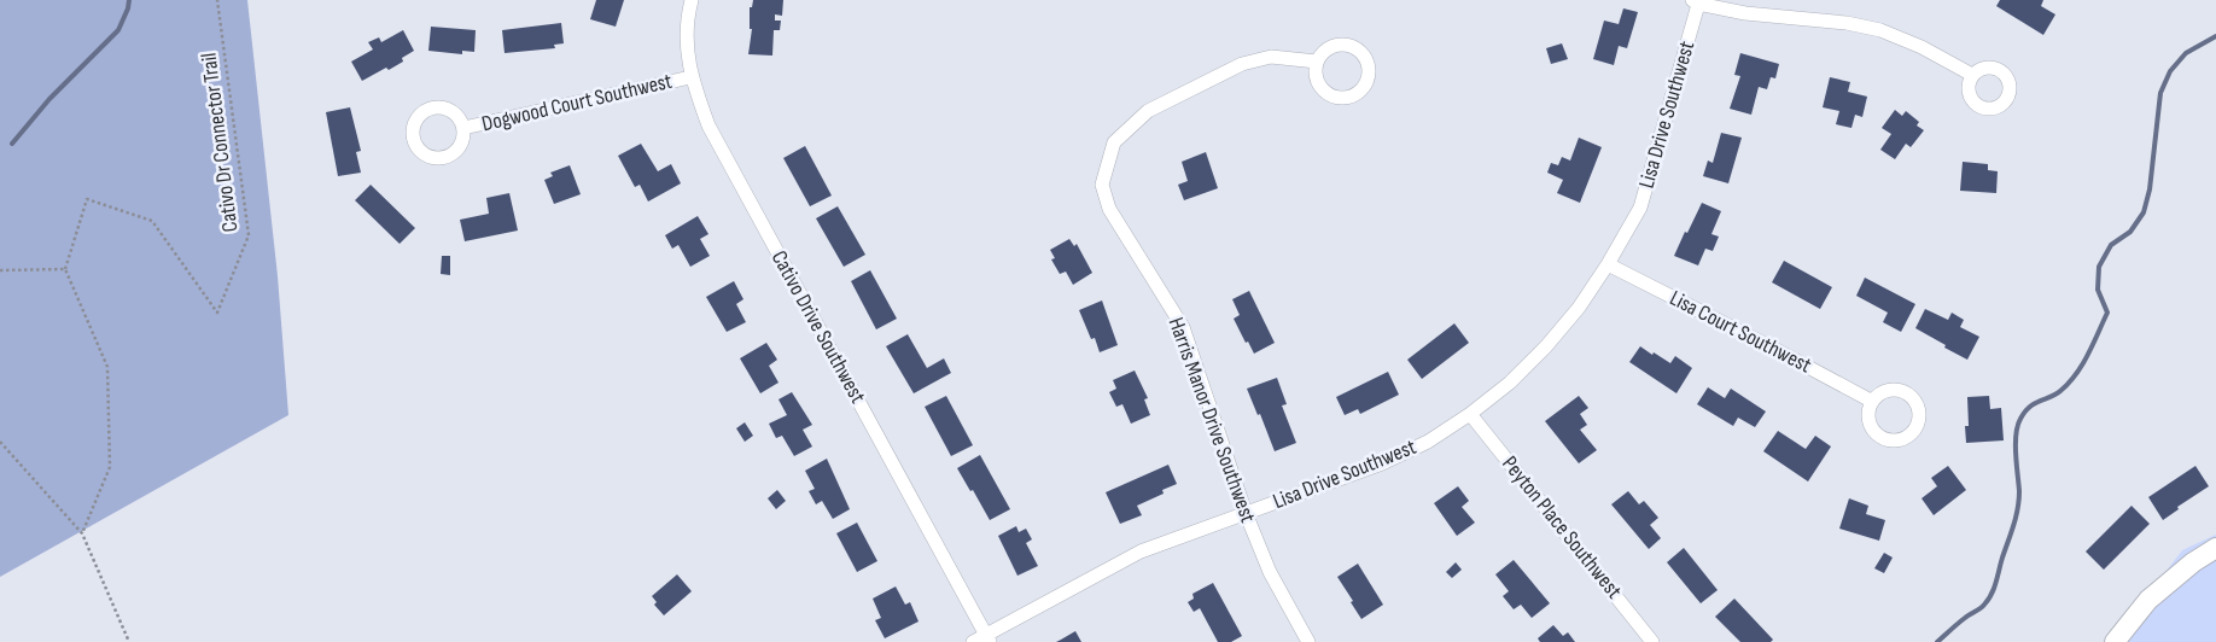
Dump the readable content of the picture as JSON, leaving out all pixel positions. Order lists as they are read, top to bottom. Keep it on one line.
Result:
{"streets":{"street":["Dogwood Court Southwest","Lisa Drive Southwest","Cativo Drive Southwest","Lisa Court Southwest","Harris Manor Drive Southwest","Peyton Place Southwest"],"path":["Cativo Dr Connector Trail"]},"crossings":[["Dogwood Court Southwest","Cativo Drive Southwest"],["Lisa Drive Southwest","Cativo Drive Southwest"],["Lisa Drive Southwest","Lisa Court Southwest"],["Lisa Drive Southwest","Harris Manor Drive Southwest"],["Lisa Drive Southwest","Peyton Place Southwest"]]}
